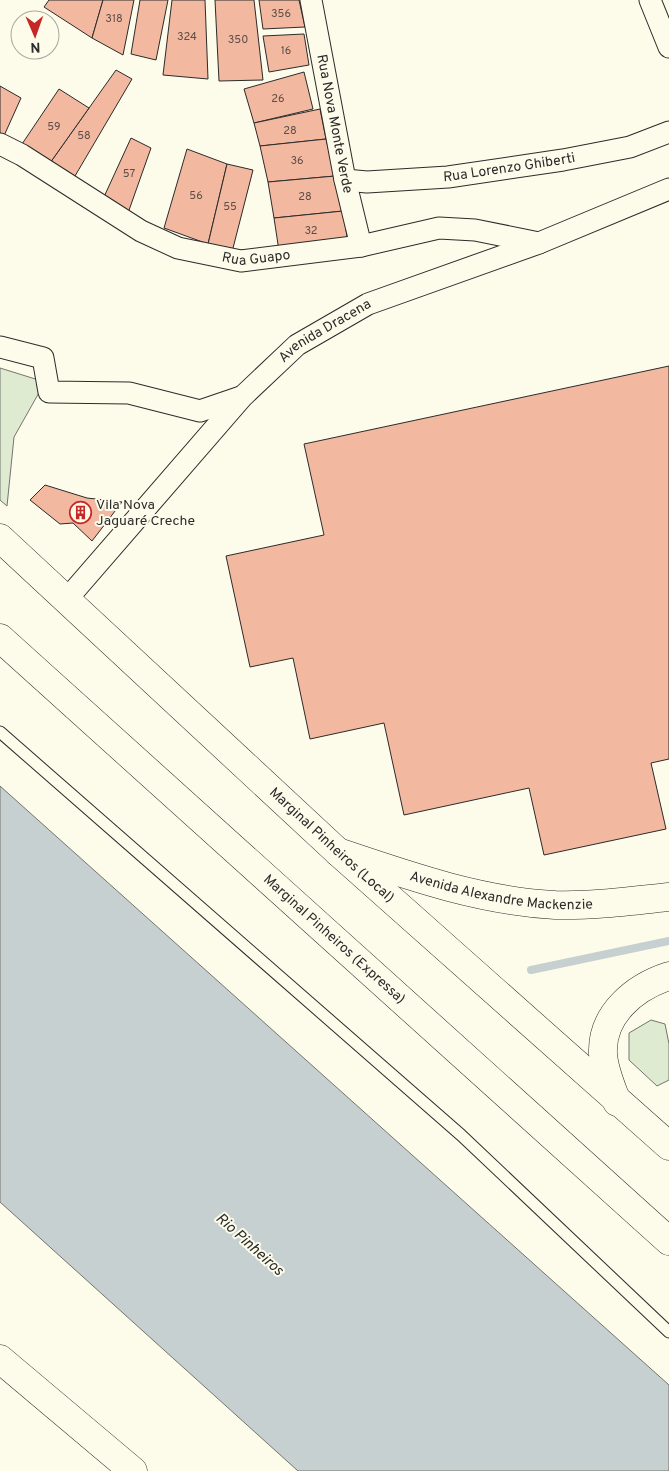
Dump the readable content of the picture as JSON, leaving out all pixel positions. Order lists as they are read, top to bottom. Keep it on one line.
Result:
{"streets":{"main road":["Marginal Pinheiros (Local)","Avenida Alexandre Mackenzie","Marginal Pinheiros (Expressa)"],"street":["Rua Nova Monte Verde","Rua Lorenzo Ghiberti","Rua Guapo","Avenida Dracena"]},"crossings":[["Rua Nova Monte Verde","Rua Lorenzo Ghiberti"],["Rua Nova Monte Verde","Rua Guapo"],["Rua Guapo","Avenida Dracena"],["Avenida Dracena","Marginal Pinheiros (Local)"],["Marginal Pinheiros (Local)","Avenida Alexandre Mackenzie"]],"water":["Rio Pinheiros"],"places":{"building":["Vila Nova Jaguaré Creche"]},"house_numbers":["356","318","324","350","16","26","59","28","58","36","57","56","28","55","32"],"north":"bottom"}
